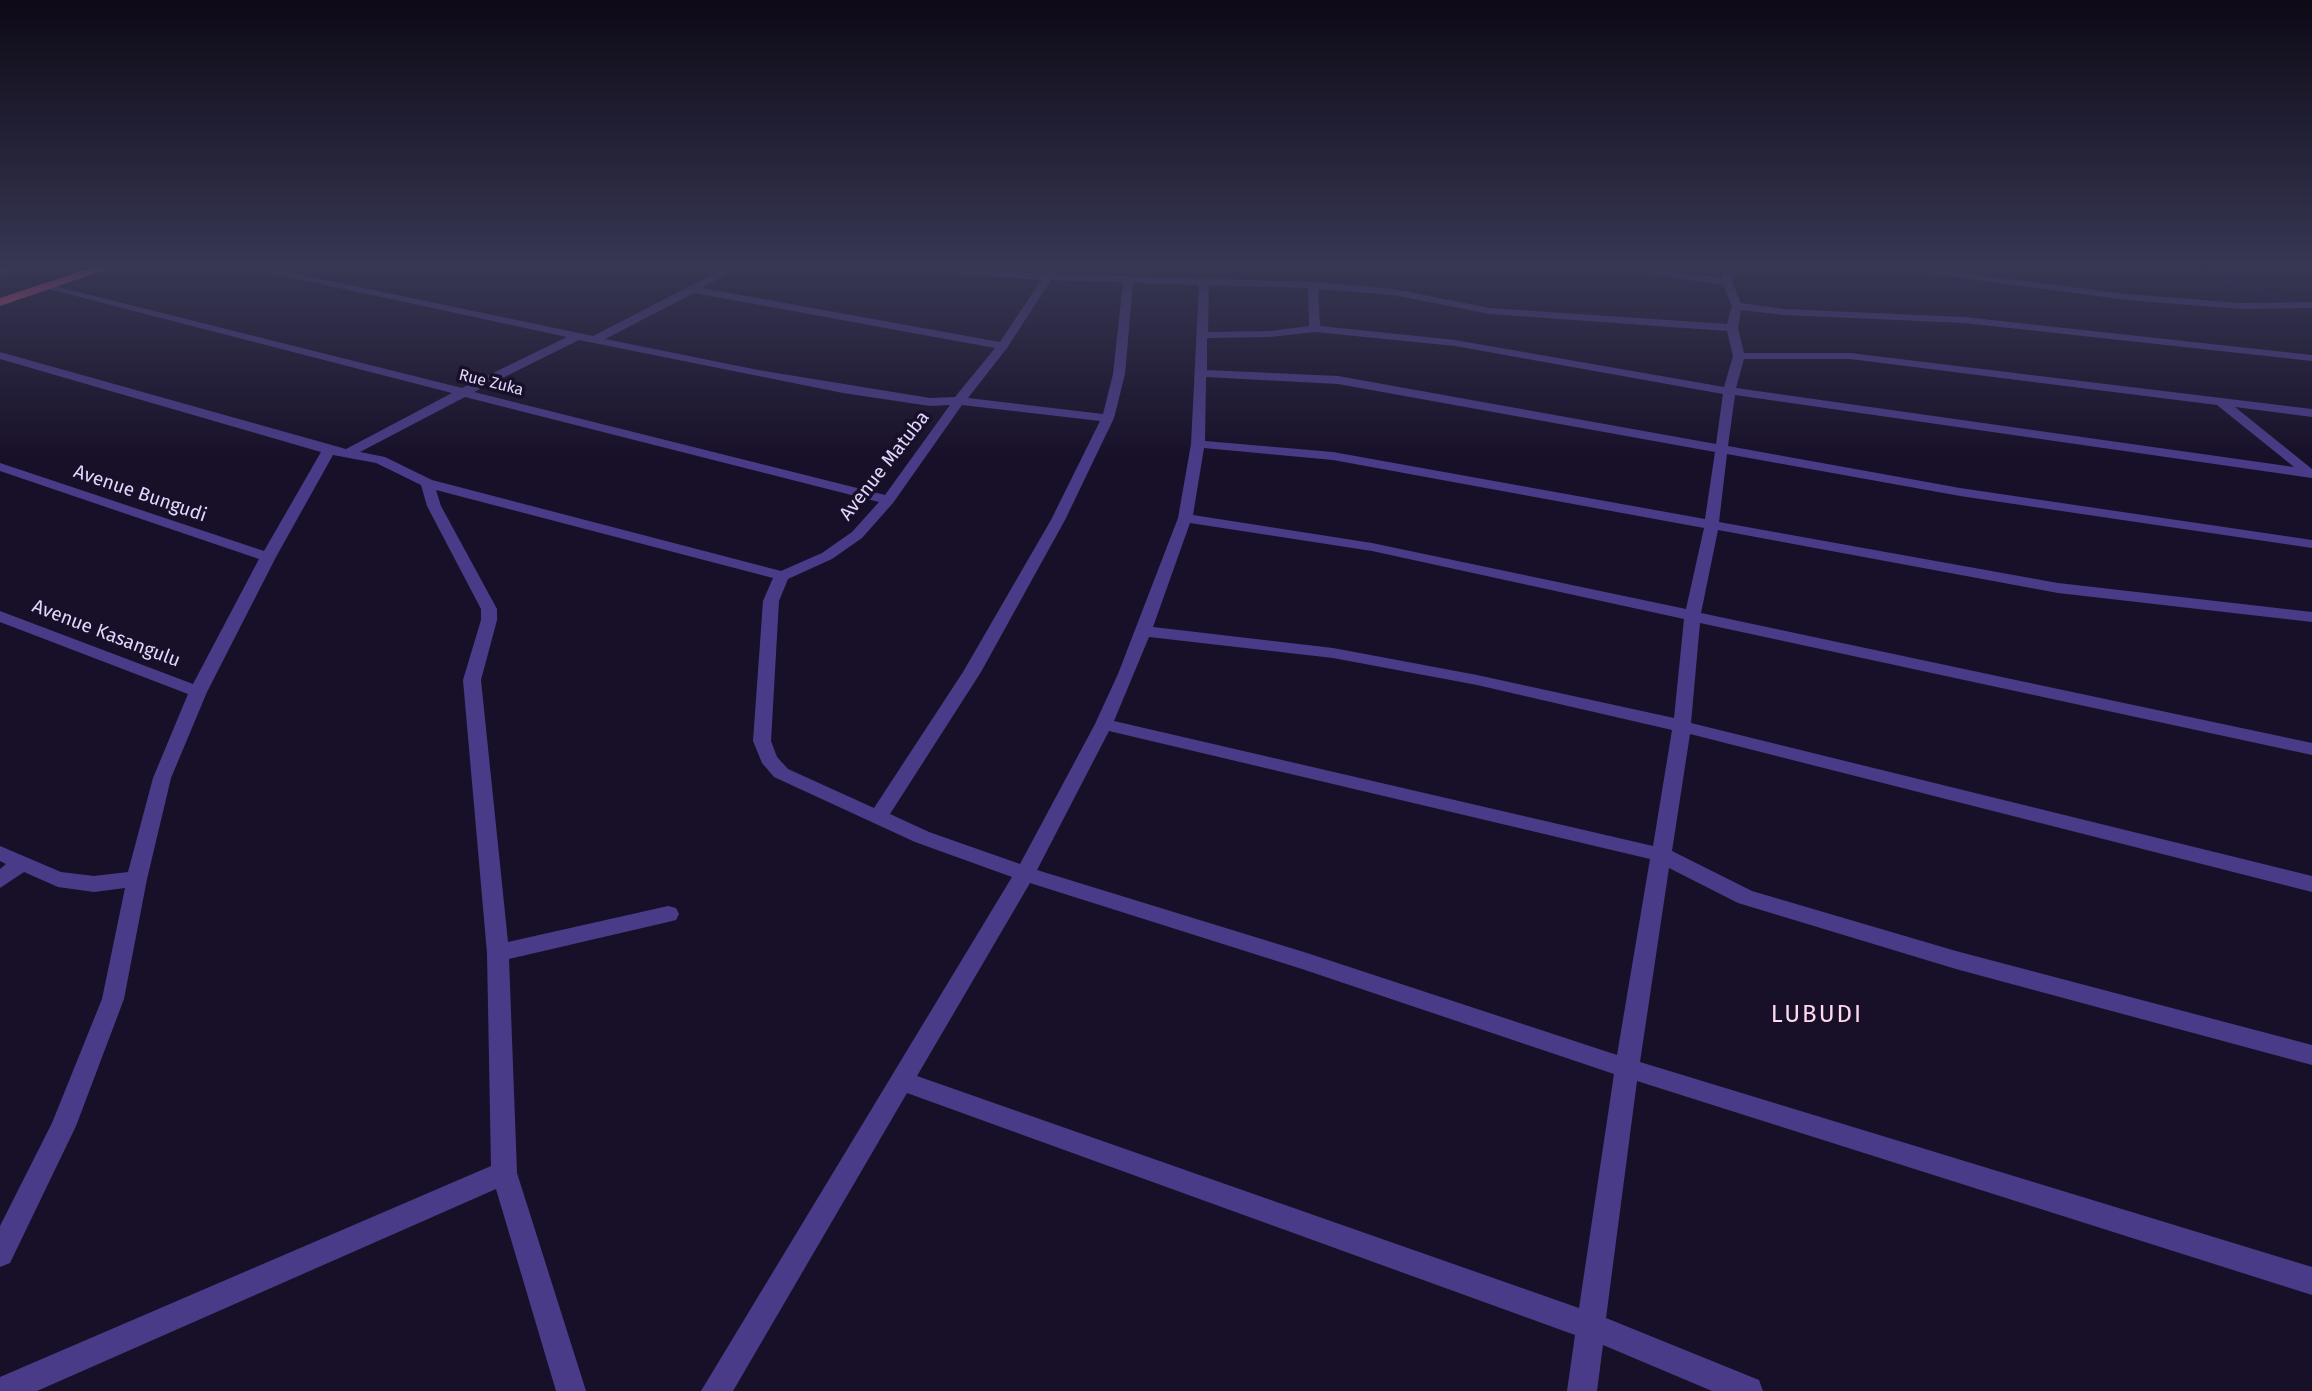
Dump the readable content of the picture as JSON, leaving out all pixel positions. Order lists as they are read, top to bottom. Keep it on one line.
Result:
{"streets":{"street":["Rue Zuka","Avenue Matuba","Avenue Bungudi","Avenue Kasangulu"]},"crossings":[["Rue Zuka","Avenue Matuba"]],"districts":["LUBUDI"]}
